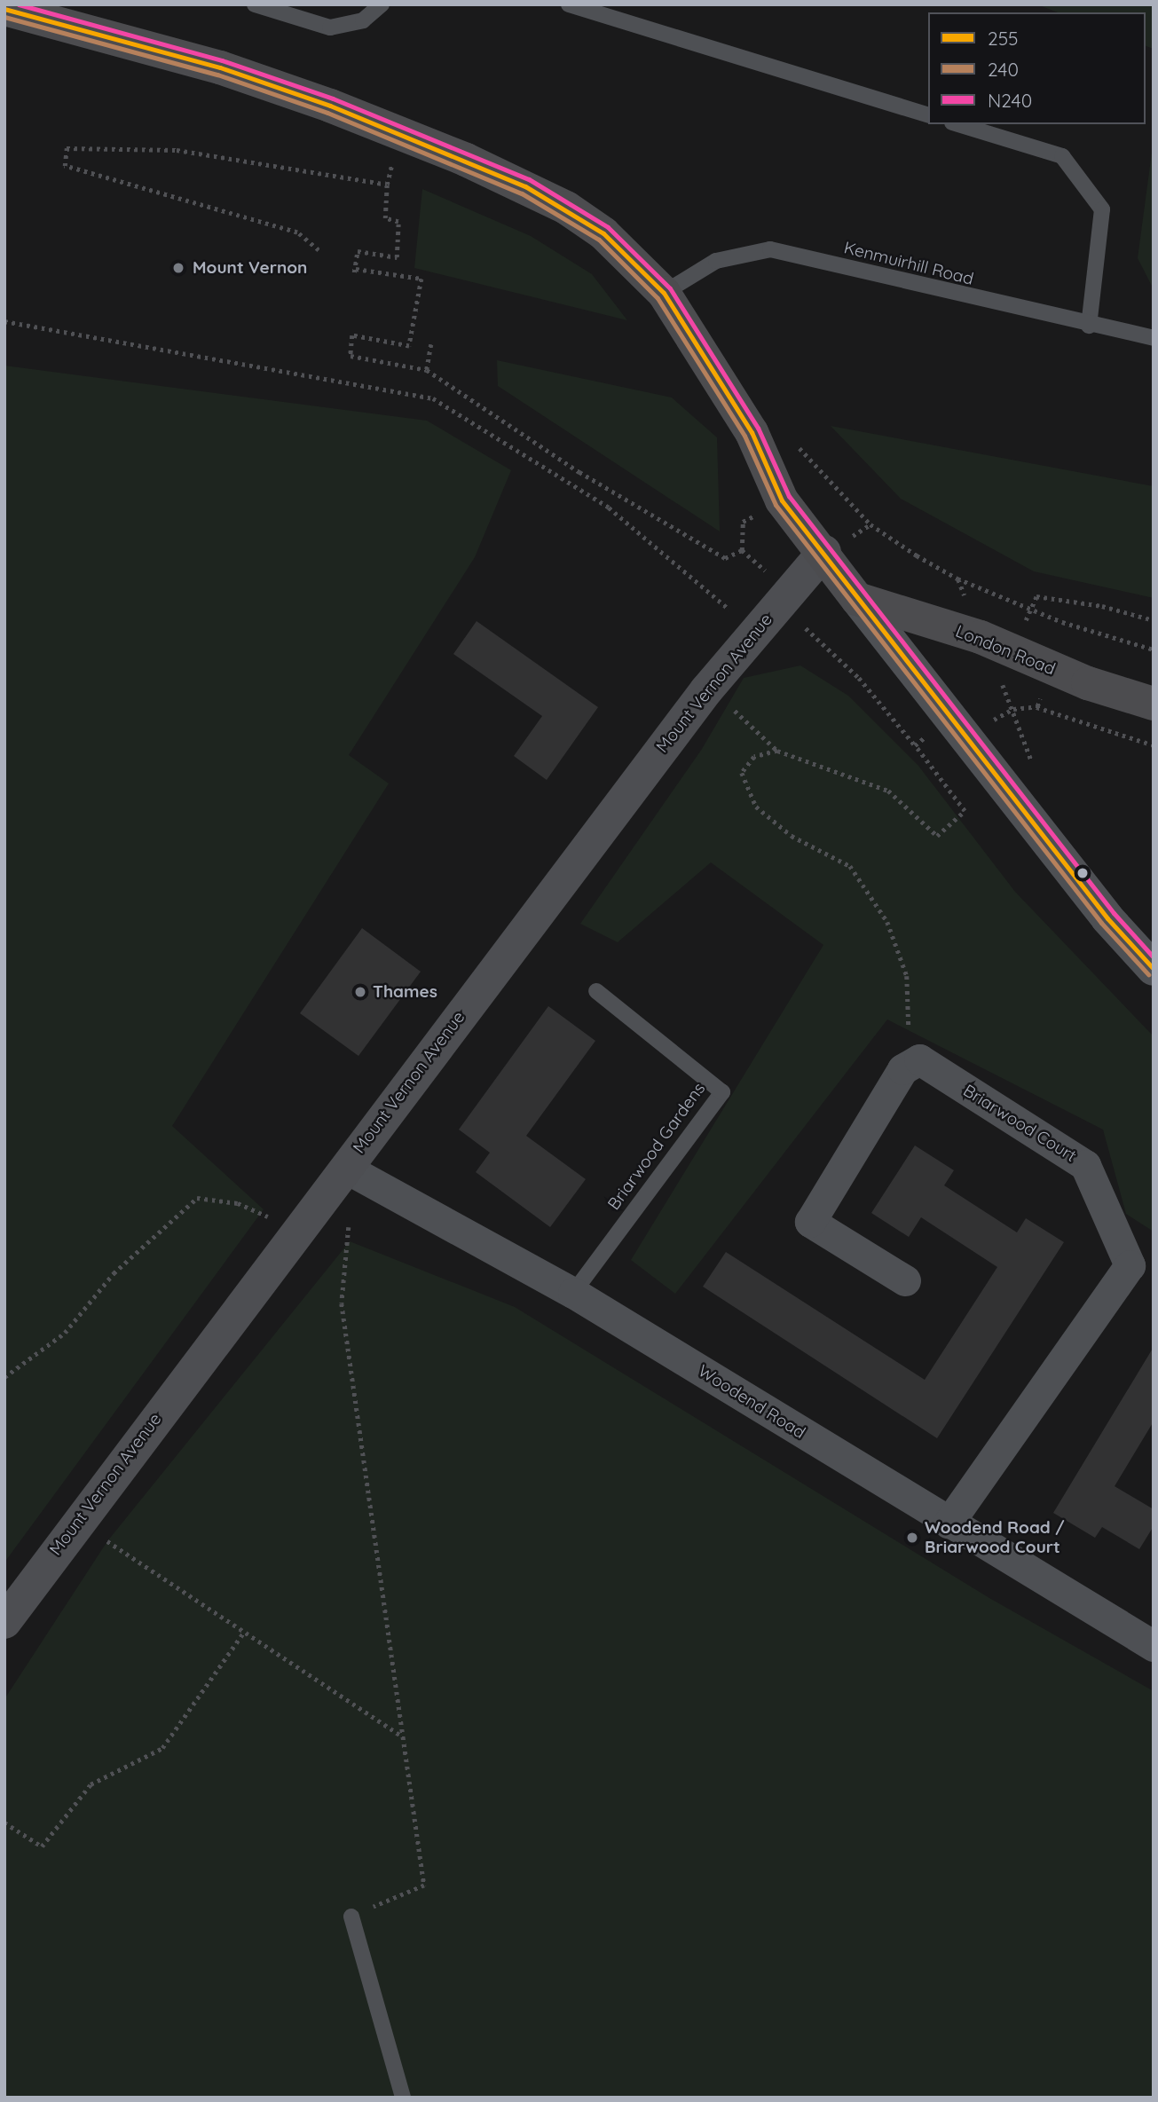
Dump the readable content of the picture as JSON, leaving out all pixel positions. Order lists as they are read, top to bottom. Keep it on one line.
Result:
{"streets":{"main road":["London Road","Mount Vernon Avenue"],"street":["Briarwood Court","Woodend Road"],"lane":["Kenmuirhill Road","Briarwood Gardens"]},"crossings":[["Mount Vernon Avenue","Woodend Road"],["Briarwood Court","Woodend Road"],["Briarwood Gardens","Woodend Road"]],"places":["Mount Vernon","Thames","Woodend Road / Briarwood Court"],"lines":["transit line N240","transit line 255","transit line 240"],"legend":["255","240","N240"]}
